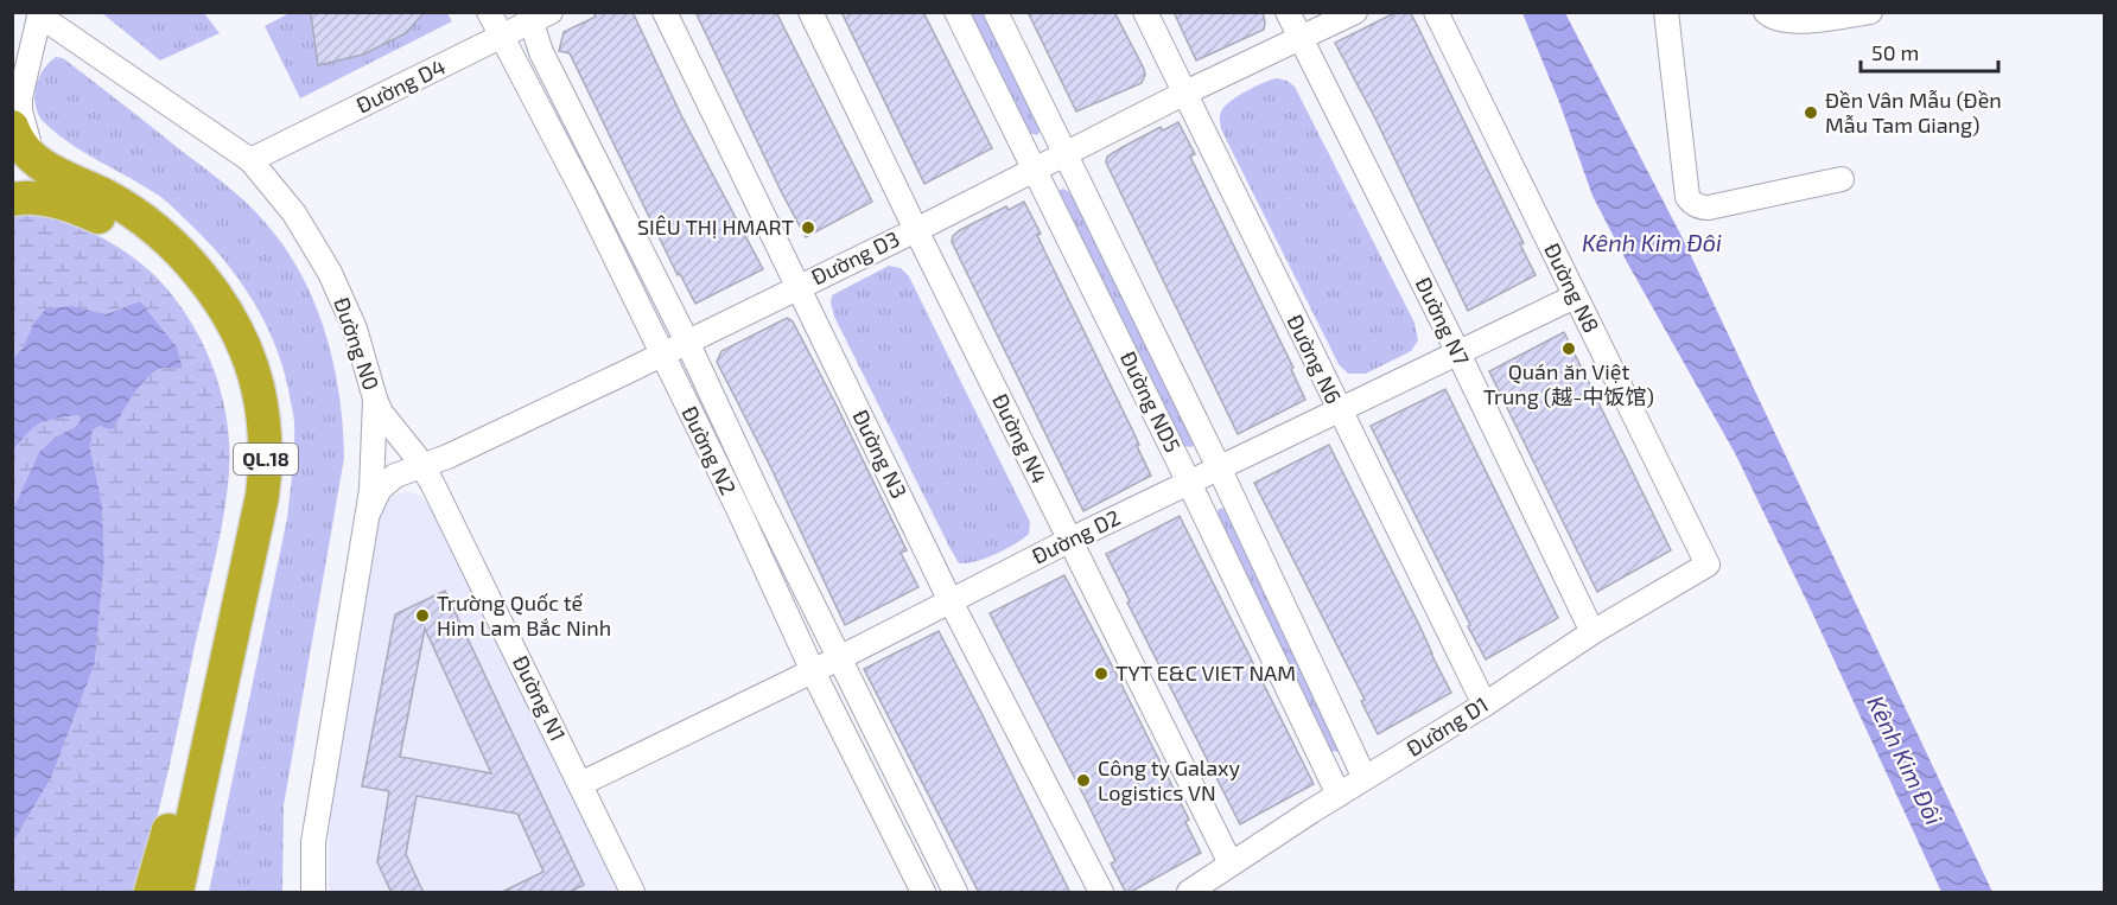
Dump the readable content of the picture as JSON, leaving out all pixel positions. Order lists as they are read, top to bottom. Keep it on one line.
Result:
{"streets":{"highway":["QL.18"],"street":["Đường D4","Đường D3","Đường N8","Đường N7","Đường N0","Đường N6","Đường ND5","Đường N4","Đường N2","Đường N3","Đường D2","Đường N1","Đường D1"]},"crossings":[["Đường D4","Đường N0"],["Đường D4","Đường N2"],["Đường D3","Đường N7"],["Đường D3","Đường N0"],["Đường D3","Đường N6"],["Đường D3","Đường ND5"],["Đường D3","Đường N4"],["Đường D3","Đường N2"],["Đường D3","Đường N3"],["Đường D3","Đường N1"],["Đường N8","Đường D2"],["Đường N8","Đường D1"],["Đường N7","Đường D2"],["Đường N7","Đường D1"],["Đường N0","Đường N1"],["Đường N6","Đường D2"],["Đường N6","Đường D1"],["Đường ND5","Đường D2"],["Đường ND5","Đường D1"],["Đường N4","Đường D2"],["Đường N4","Đường D1"],["Đường N2","Đường D2"],["Đường N3","Đường D2"],["Đường D2","Đường N1"]],"water":["Kênh Kim Đôi"],"places":["Đền Vân Mẫu (Đền Mẫu Tam Giang)","SIÊU THỊ HMART","Quán ăn Việt Trung (越-中饭馆)","Trường Quốc tế Him Lam Bắc Ninh","TYT E&C VIET NAM","Công ty Galaxy Logistics VN"],"scale_bar":"50 m"}
